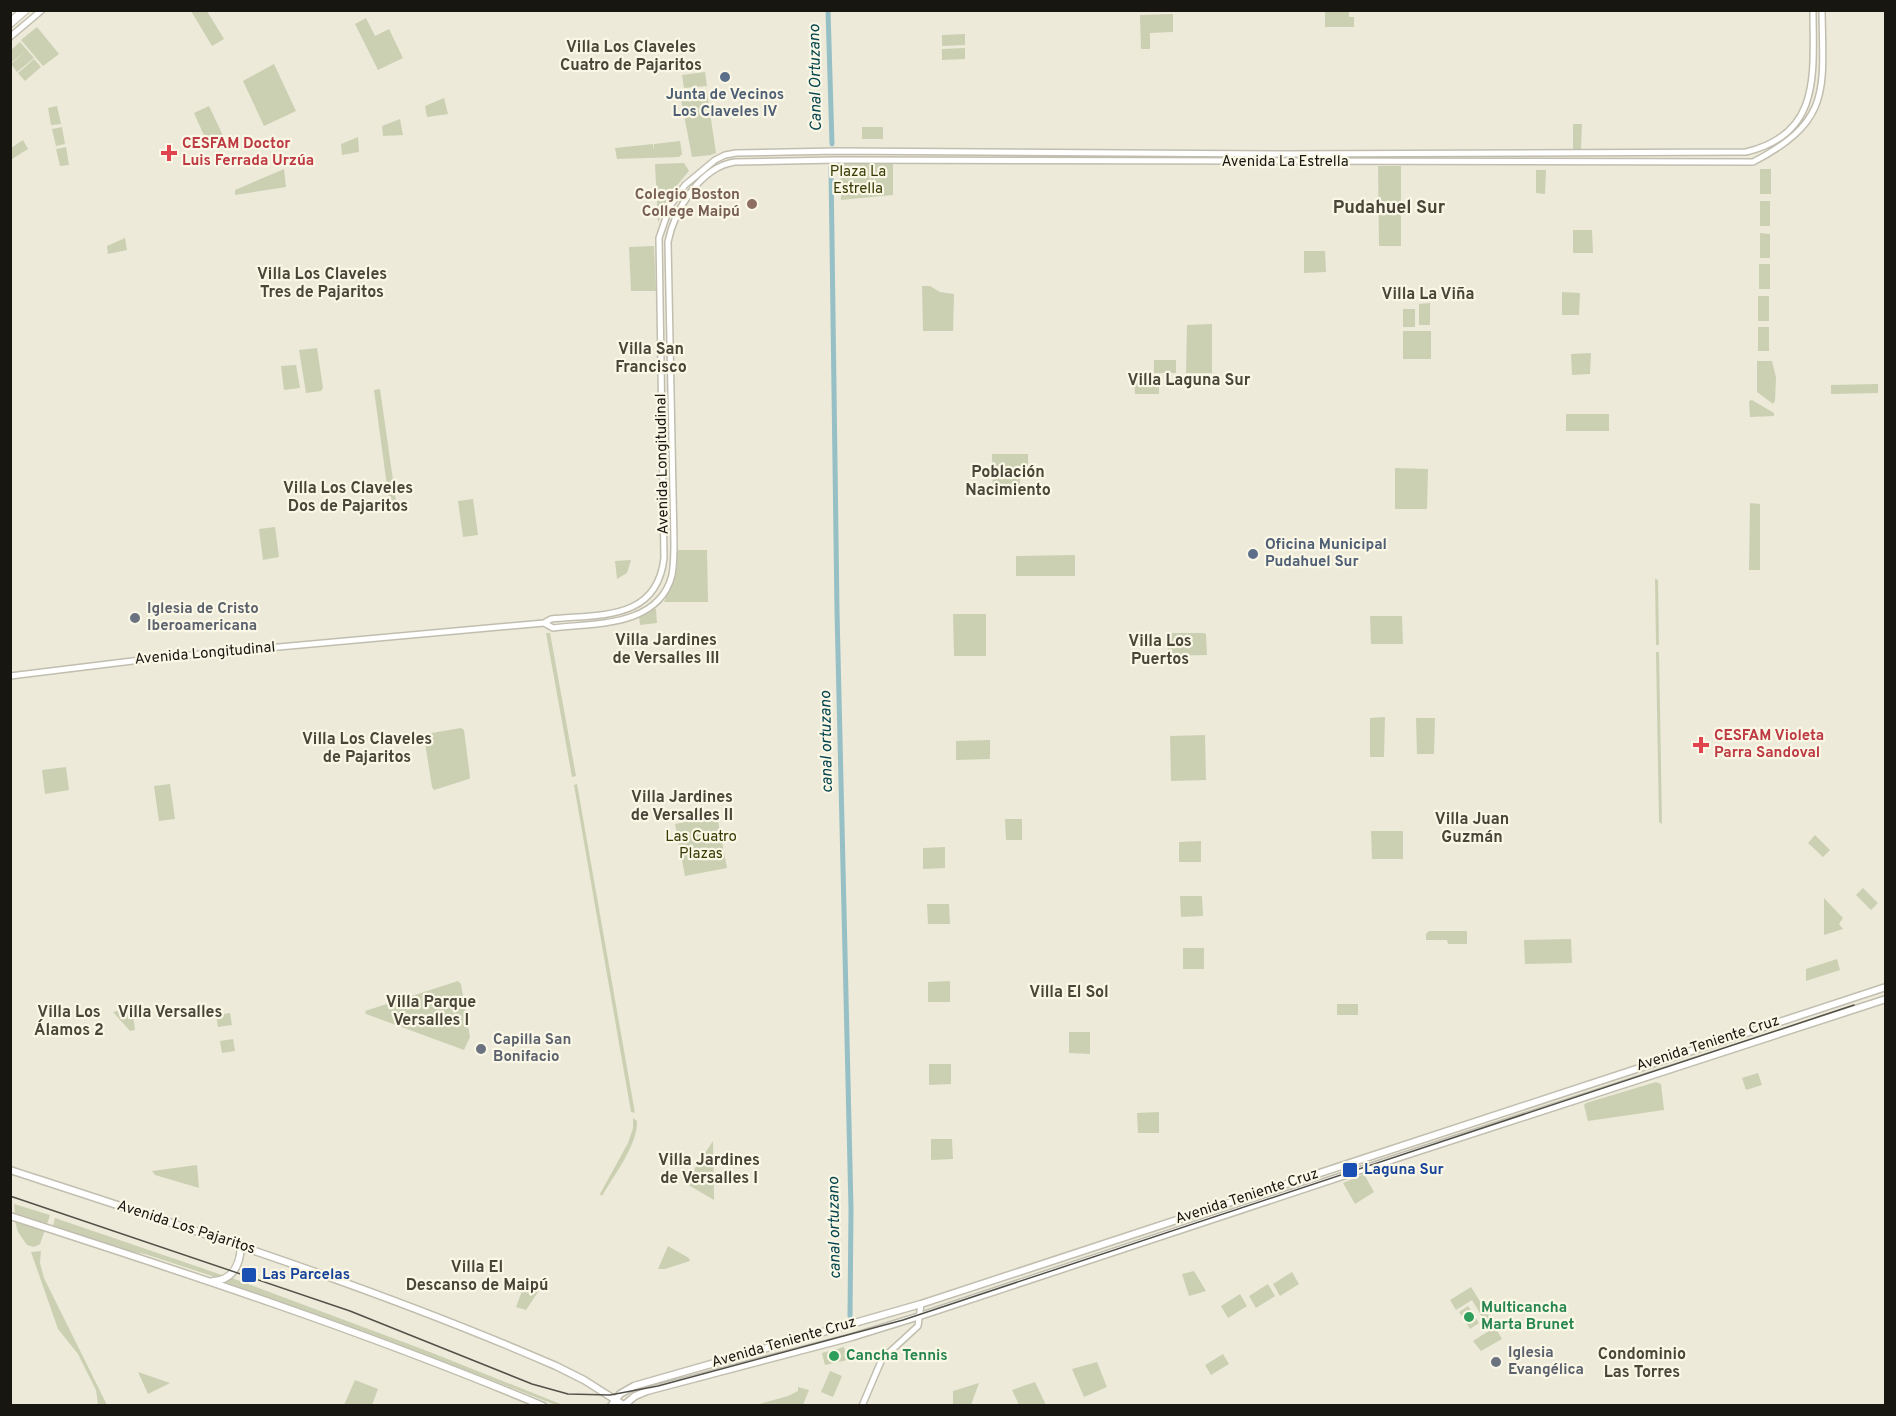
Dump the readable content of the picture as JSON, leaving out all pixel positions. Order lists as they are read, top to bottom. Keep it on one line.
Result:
{"streets":{"main road":["Avenida La Estrella","Avenida Longitudinal","Avenida Teniente Cruz","Avenida Los Pajaritos"]},"crossings":[["Avenida La Estrella","Avenida Longitudinal"],["Avenida Teniente Cruz","Avenida Los Pajaritos"]],"districts":["Villa Los Claveles Cuatro de Pajaritos","Pudahuel Sur","Villa Los Claveles Tres de Pajaritos","Villa La Viña","Villa San Francisco","Villa Laguna Sur","Población Nacimiento","Villa Los Claveles Dos de Pajaritos","Villa Jardines de Versalles III","Villa Los Puertos","Villa Los Claveles de Pajaritos","Villa Jardines de Versalles II","Villa Juan Guzmán","Villa El Sol","Villa Parque Versalles I","Villa Los Álamos 2","Villa Versalles","Villa Jardines de Versalles I","Villa El Descanso de Maipú","Condominio Las Torres"],"water":["Canal Ortuzano","canal ortuzano"],"parks":["Plaza La Estrella","Las Cuatro Plazas"],"places":{"other":["Junta de Vecinos Los Claveles IV","Colegio Boston College Maipú","Oficina Municipal Pudahuel Sur","Iglesia de Cristo Iberoamericana","Capilla San Bonifacio","Multicancha Marta Brunet","Cancha Tennis","Iglesia Evangélica"],"health":["CESFAM Doctor Luis Ferrada Urzúa","CESFAM Violeta Parra Sandoval"],"transit":["Laguna Sur","Las Parcelas"]}}
